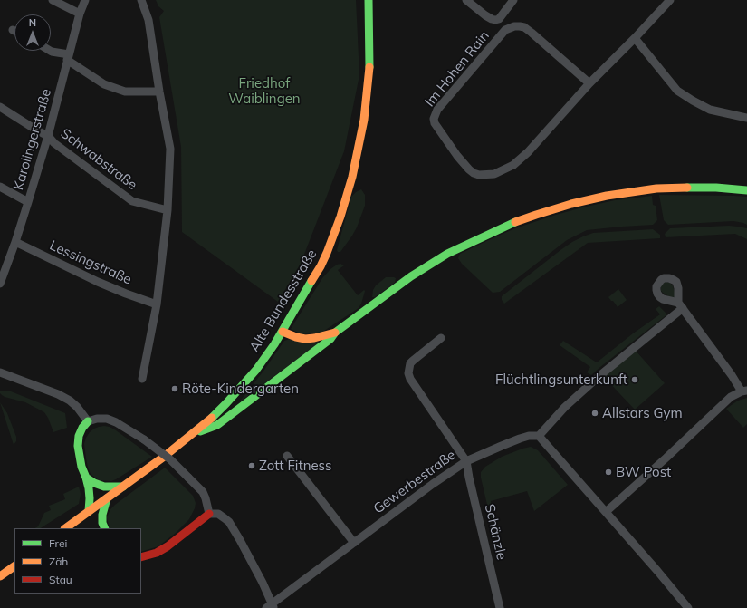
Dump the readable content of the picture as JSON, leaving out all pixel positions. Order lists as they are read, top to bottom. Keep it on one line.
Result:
{"streets":{"main road":["Alte Bundesstraße"],"street":["Im Hohen Rain","Karolingerstraße","Schwabstraße","Lessingstraße","Gewerbestraße","Schänzle"]},"crossings":[["Karolingerstraße","Schwabstraße"],["Karolingerstraße","Lessingstraße"],["Gewerbestraße","Schänzle"]],"parks":["Friedhof Waiblingen"],"places":["Flüchtlingsunterkunft","Röte-Kindergarten","Allstars Gym","Zott Fitness","BW Post"],"legend":["Frei","Zäh","Stau"],"north":"top"}
